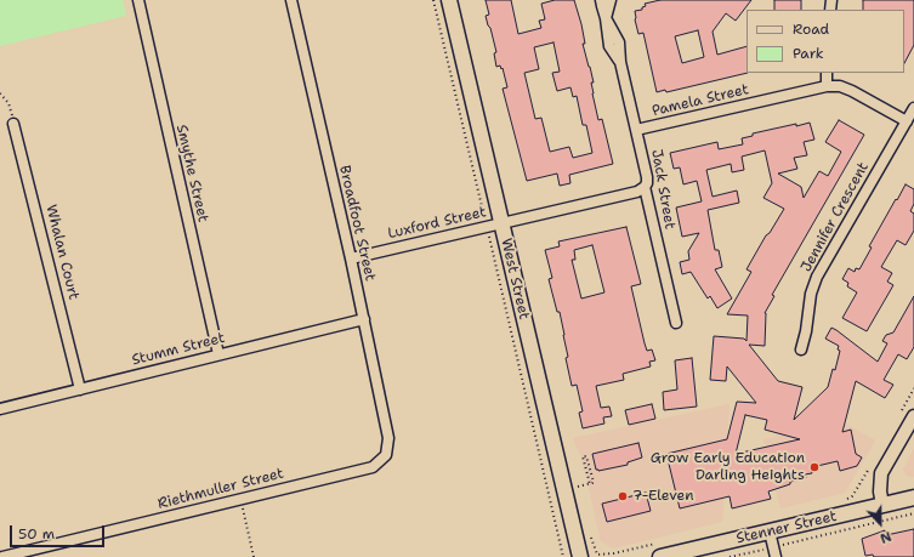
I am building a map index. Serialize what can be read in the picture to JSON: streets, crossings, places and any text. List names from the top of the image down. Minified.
{"streets":{"main road":["West Street","Stenner Street"],"street":["Pamela Street","Smythe Street","Jack Street","Jennifer Crescent","Broadfoot Street","Luxford Street","Whalan Court","Stumm Street","Riethmuller Street"]},"crossings":[["Pamela Street","Jack Street"],["Pamela Street","Jennifer Crescent"],["Smythe Street","Stumm Street"],["Broadfoot Street","Luxford Street"],["Broadfoot Street","Stumm Street"],["Broadfoot Street","Riethmuller Street"],["Luxford Street","West Street"],["Whalan Court","Stumm Street"]],"places":["Grow Early Education Darling Heights","7-Eleven"],"legend":["Road","Park"],"scale_bar":"50 m","north":"bottom"}
